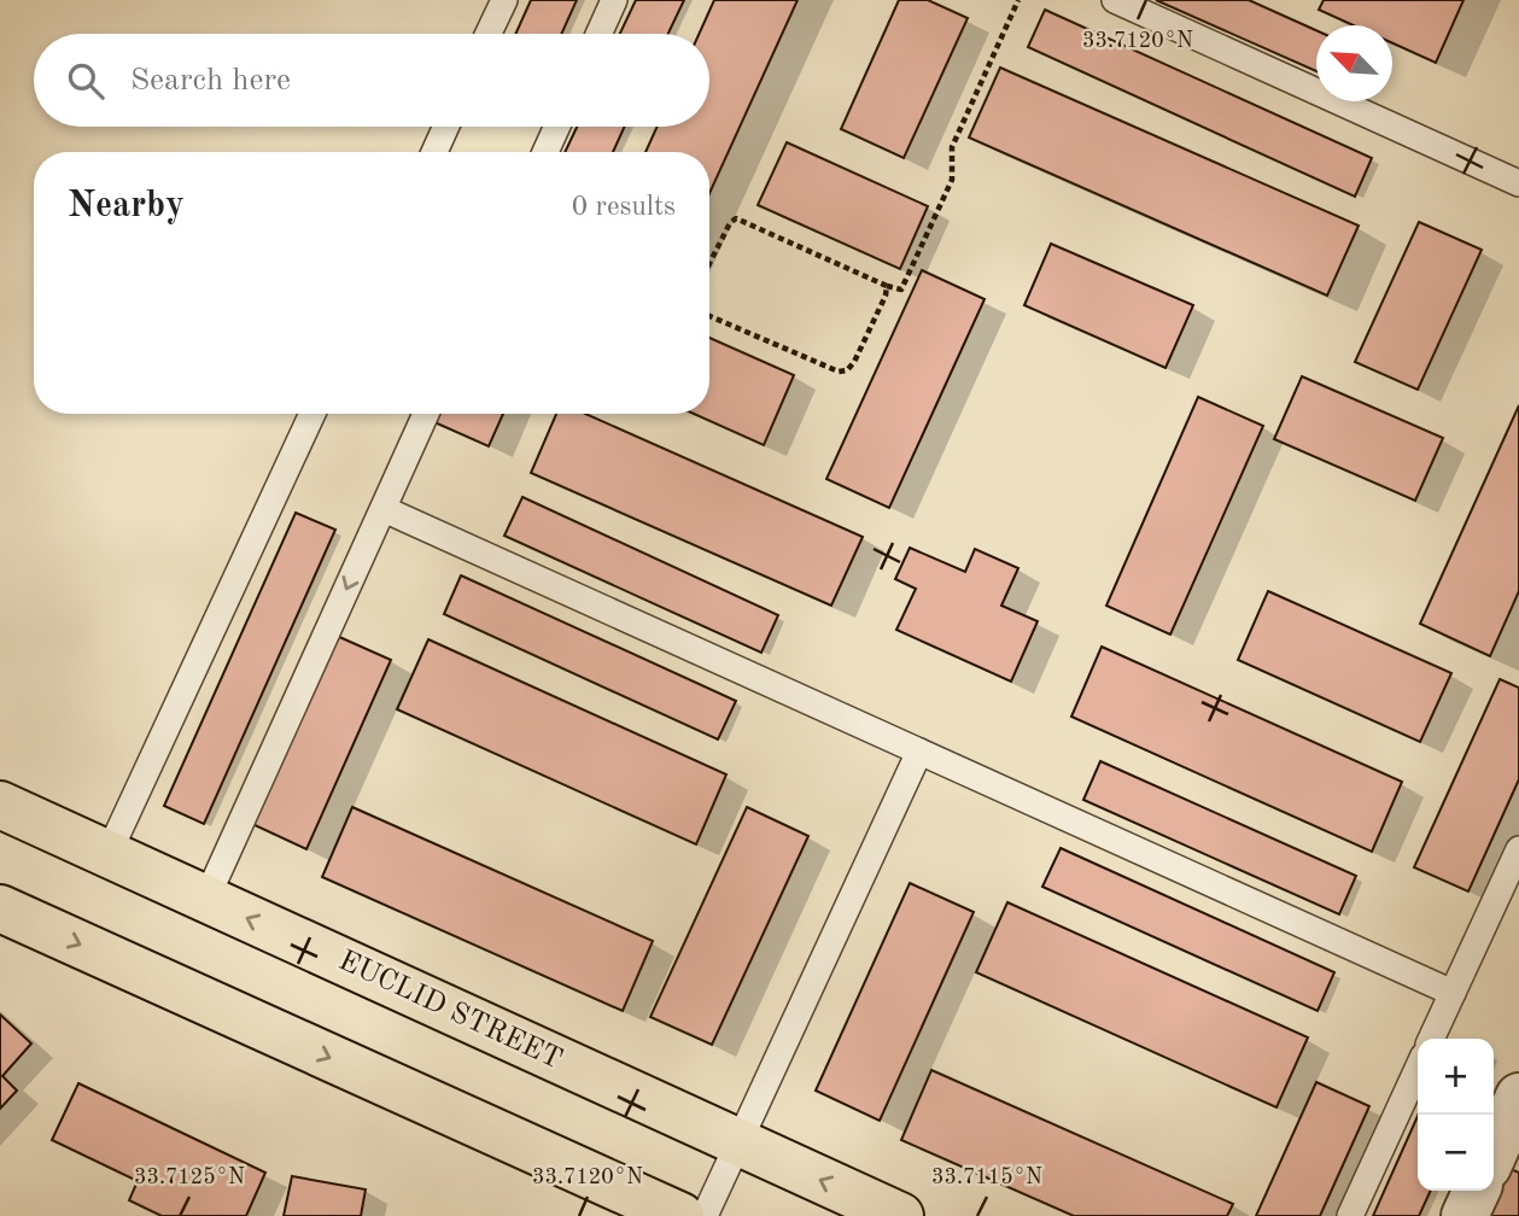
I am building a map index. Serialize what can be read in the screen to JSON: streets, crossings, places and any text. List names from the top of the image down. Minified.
{"streets":{"main road":["EUCLID STREET"]},"north":"top left","page":{"search":"Search here","heading":["Nearby","0 results"],"map_buttons":["+","−"]},"coordinates":["33.7120°N","33.7125°N","33.7115°N"]}
